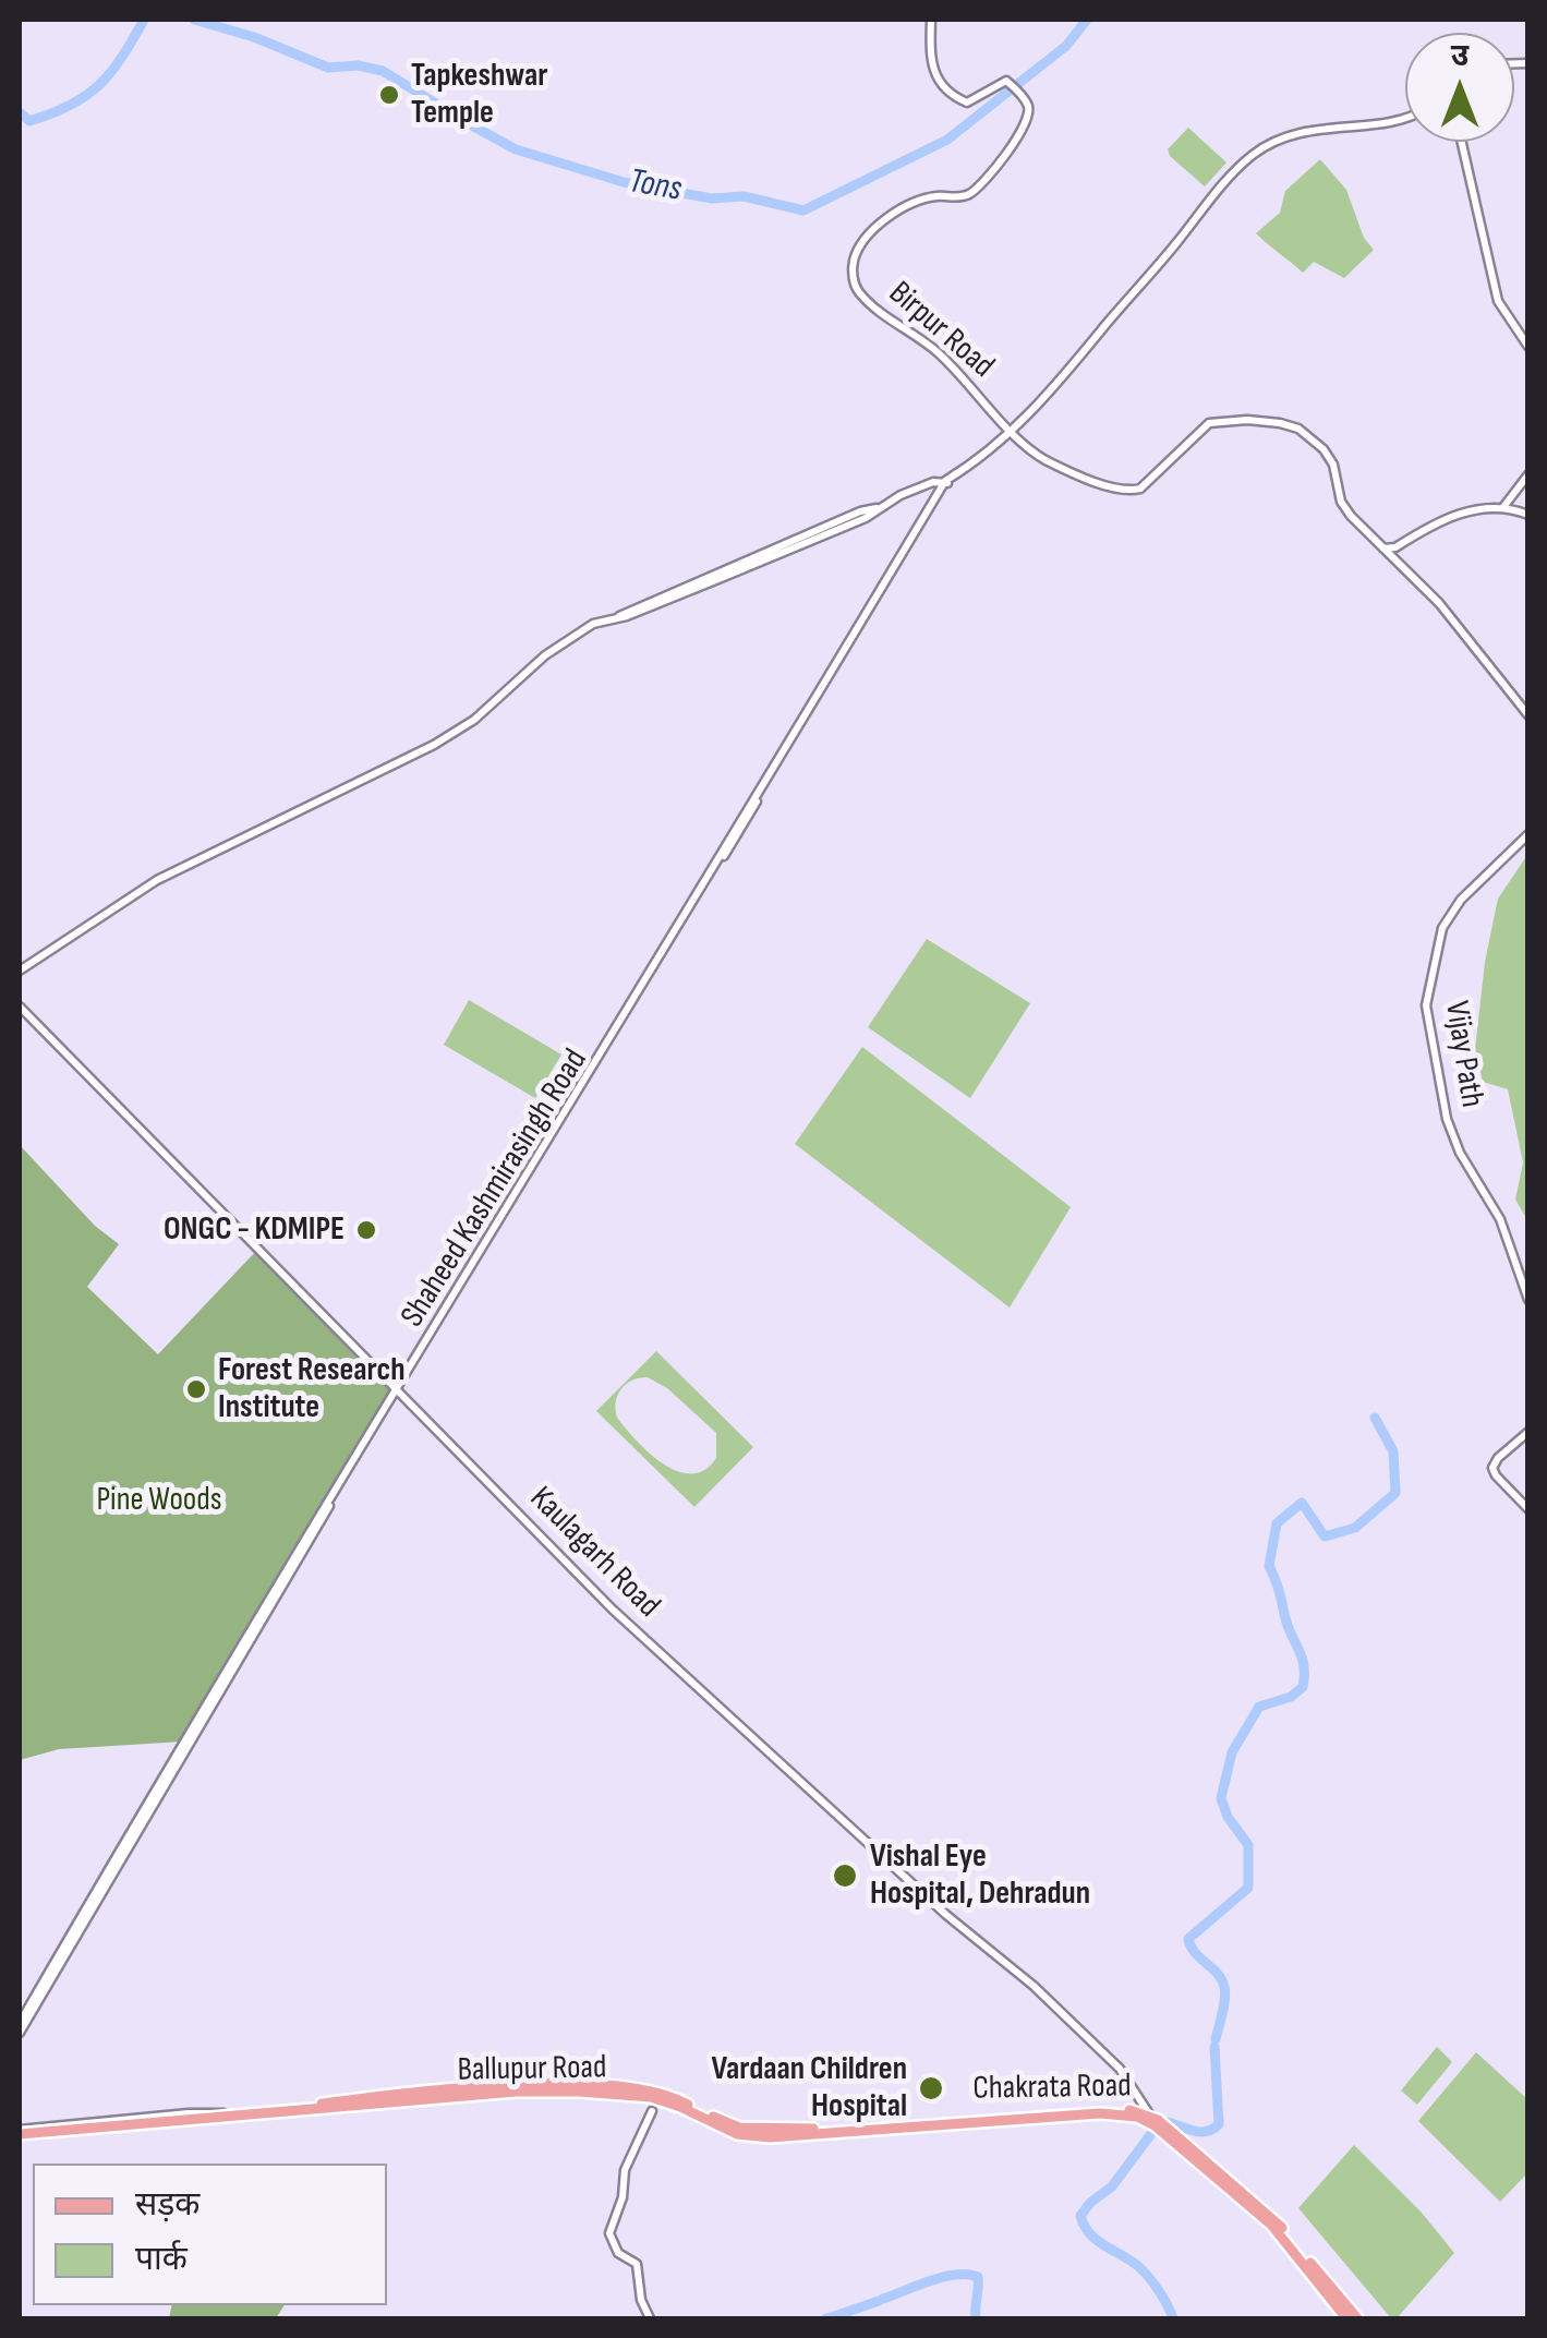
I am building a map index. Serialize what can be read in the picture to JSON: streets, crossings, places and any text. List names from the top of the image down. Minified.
{"streets":{"main road":["Ballupur Road","Chakrata Road"],"street":["Birpur Road","Vijay Path","Shaheed Kashmirasingh Road","Kaulagarh Road"]},"crossings":[["Shaheed Kashmirasingh Road","Kaulagarh Road"],["Kaulagarh Road","Chakrata Road"],["Ballupur Road","Chakrata Road"]],"water":["Tons"],"parks":["Pine Woods"],"places":["Tapkeshwar Temple","ONGC - KDMIPE","Forest Research Institute","Vishal Eye Hospital, Dehradun","Vardaan Children Hospital"],"legend":["सड़क","पार्क"],"north":"top"}
